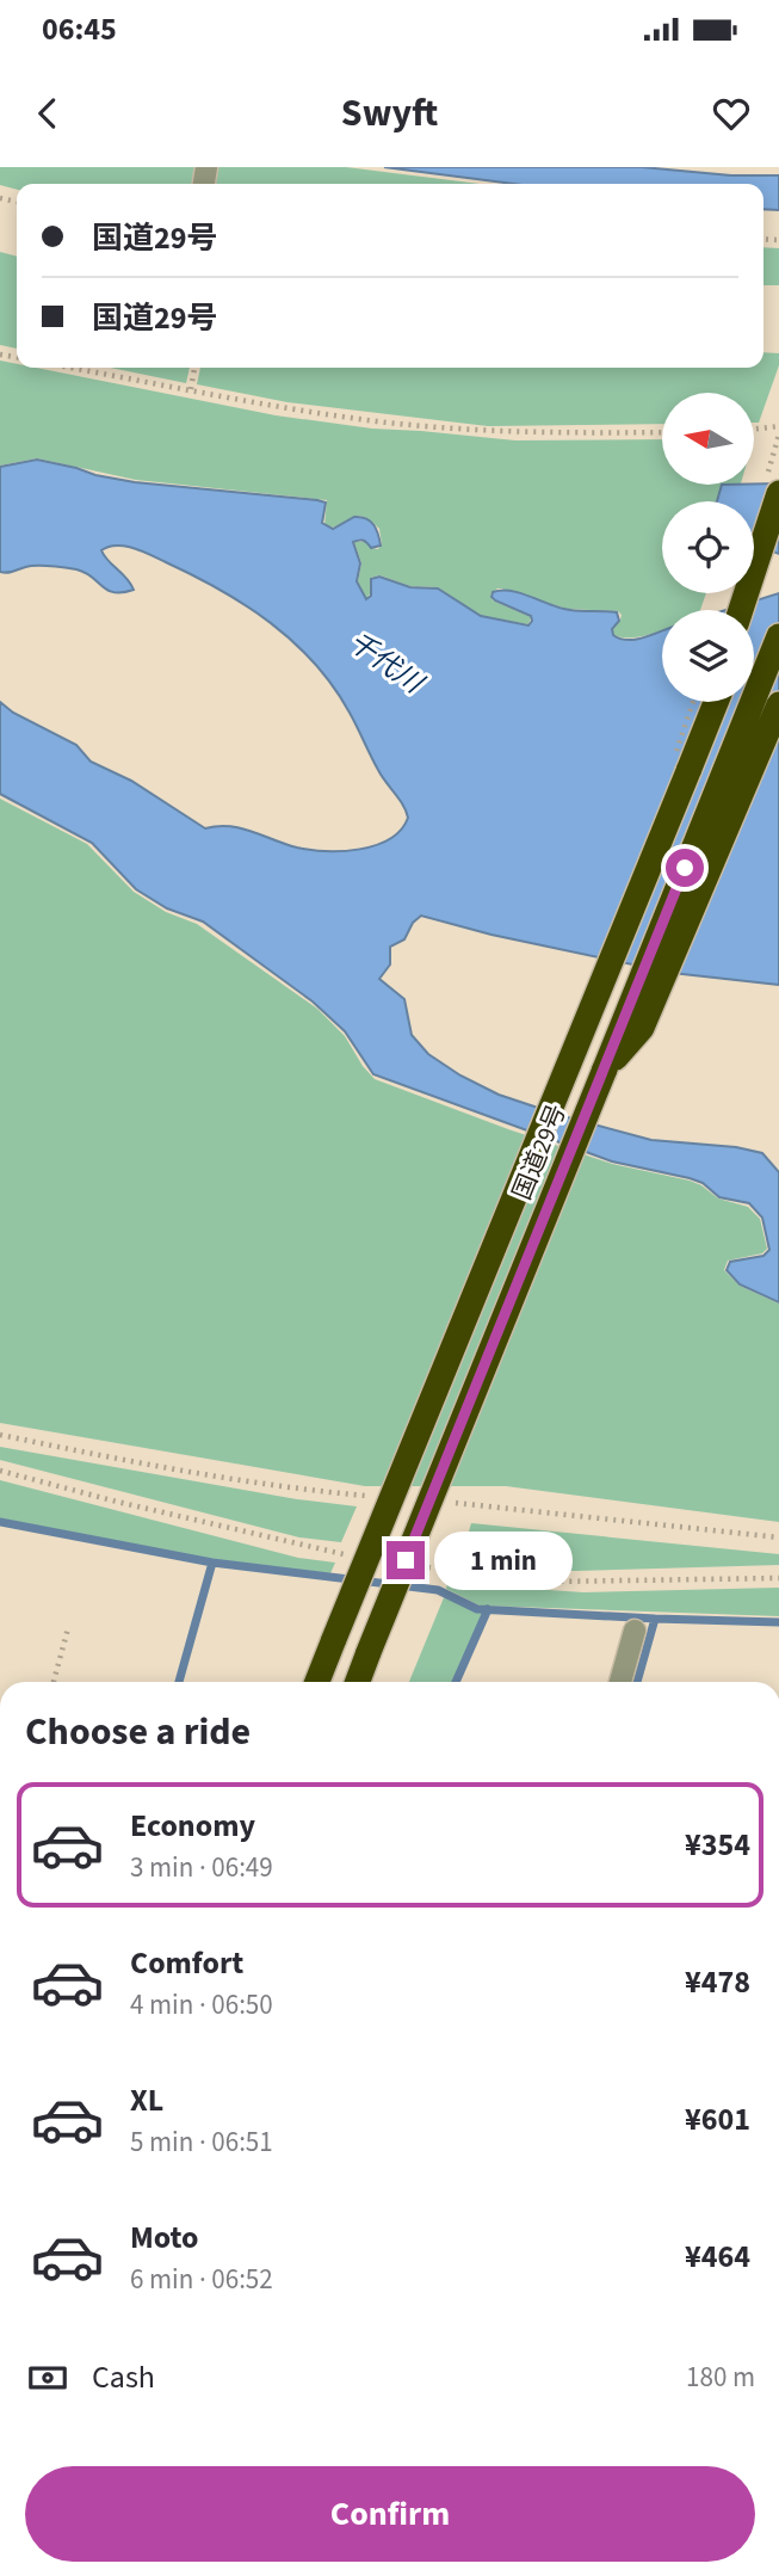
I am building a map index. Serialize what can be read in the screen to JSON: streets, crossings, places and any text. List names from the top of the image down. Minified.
{"streets":{"highway":["国道29号"]},"water":["千代川"],"north":"left","page":{"status":"06:45","header":"Swyft","banner":["国道29号","国道29号"],"bubble":"1 min","heading":"Choose a ride","list":[{"name":"Economy","note":"3 min · 06:49","value":"¥354"},{"name":"Comfort","note":"4 min · 06:50","value":"¥478"},{"name":"XL","note":"5 min · 06:51","value":"¥601"},{"name":"Moto","note":"6 min · 06:52","value":"¥464"}],"pay":["Cash","180 m"],"buttons":"Confirm"}}
